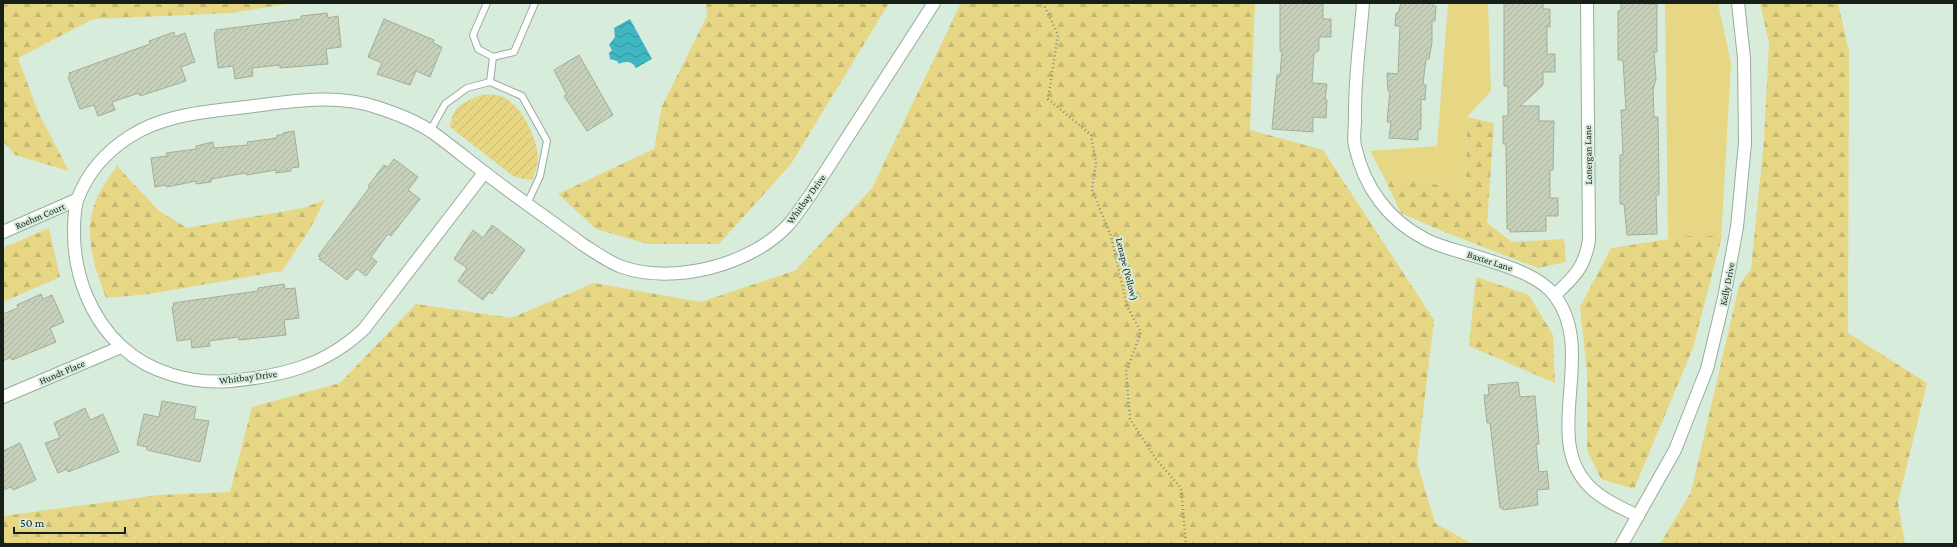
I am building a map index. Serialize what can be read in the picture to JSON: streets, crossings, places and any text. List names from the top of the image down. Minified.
{"streets":{"street":["Lonergan Lane","Whitbay Drive","Roehm Court","Baxter Lane","Kelly Drive","Hundt Place"],"path":["Lenape (Yellow)"]},"crossings":[["Lonergan Lane","Baxter Lane"],["Whitbay Drive","Roehm Court"],["Whitbay Drive","Hundt Place"],["Baxter Lane","Kelly Drive"]],"scale_bar":"50 m"}
